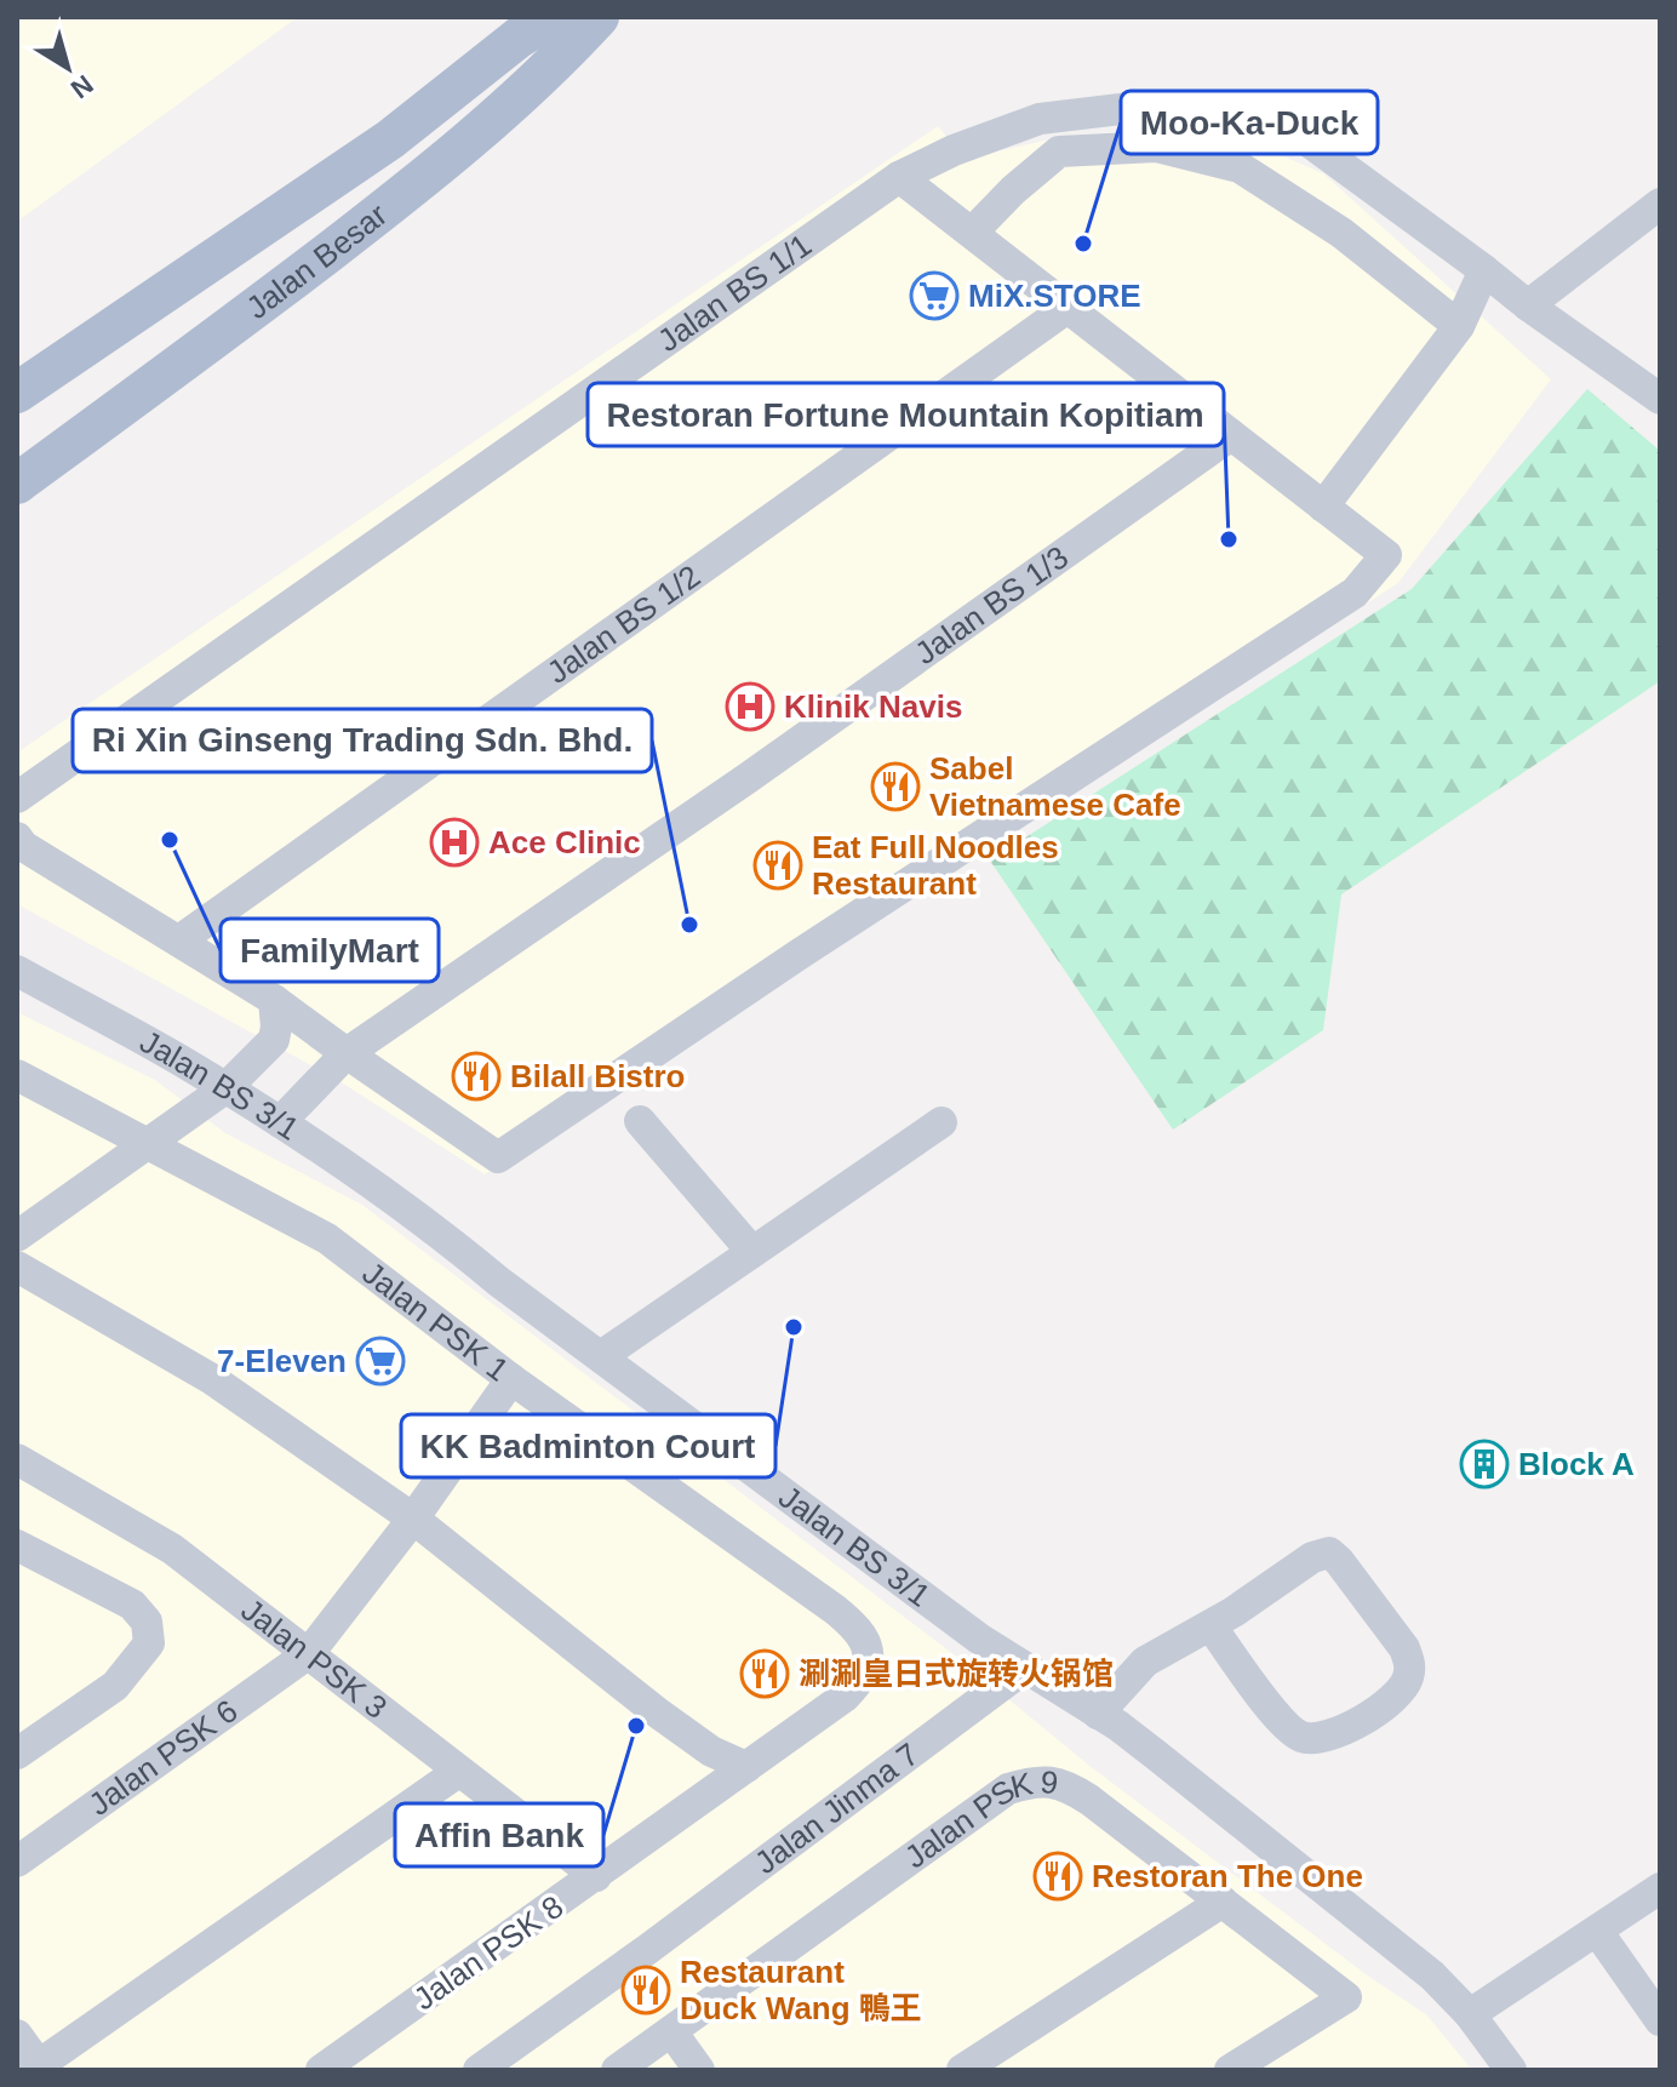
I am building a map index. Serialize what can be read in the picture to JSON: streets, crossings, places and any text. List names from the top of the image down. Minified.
{"streets":{"main road":["Jalan Besar"],"street":["Jalan BS 1/1","Jalan BS 1/3","Jalan BS 1/2","Jalan BS 3/1","Jalan PSK 1","Jalan PSK 3","Jalan PSK 6","Jalan Jinma 7","Jalan PSK 9","Jalan PSK 8"]},"crossings":[["Jalan BS 1/3","Jalan BS 3/1"],["Jalan BS 3/1","Jalan Jinma 7"],["Jalan PSK 1","Jalan PSK 6"],["Jalan PSK 1","Jalan PSK 8"],["Jalan PSK 3","Jalan PSK 6"],["Jalan PSK 3","Jalan PSK 8"]],"places":{"other":["Moo-Ka-Duck","Restoran Fortune Mountain Kopitiam","FamilyMart","Ri Xin Ginseng Trading Sdn. Bhd.","KK Badminton Court","Affin Bank"],"supermarket":["MiX.STORE","7-Eleven"],"hospital":["Klinik Navis","Ace Clinic"],"restaurant":["Sabel Vietnamese Cafe","Eat Full Noodles Restaurant","Bilall Bistro","涮涮皇日式旋转火锅馆","Restoran The One","Restaurant Duck Wang 鴨王"],"building":["Block A"]},"north":"bottom right"}
